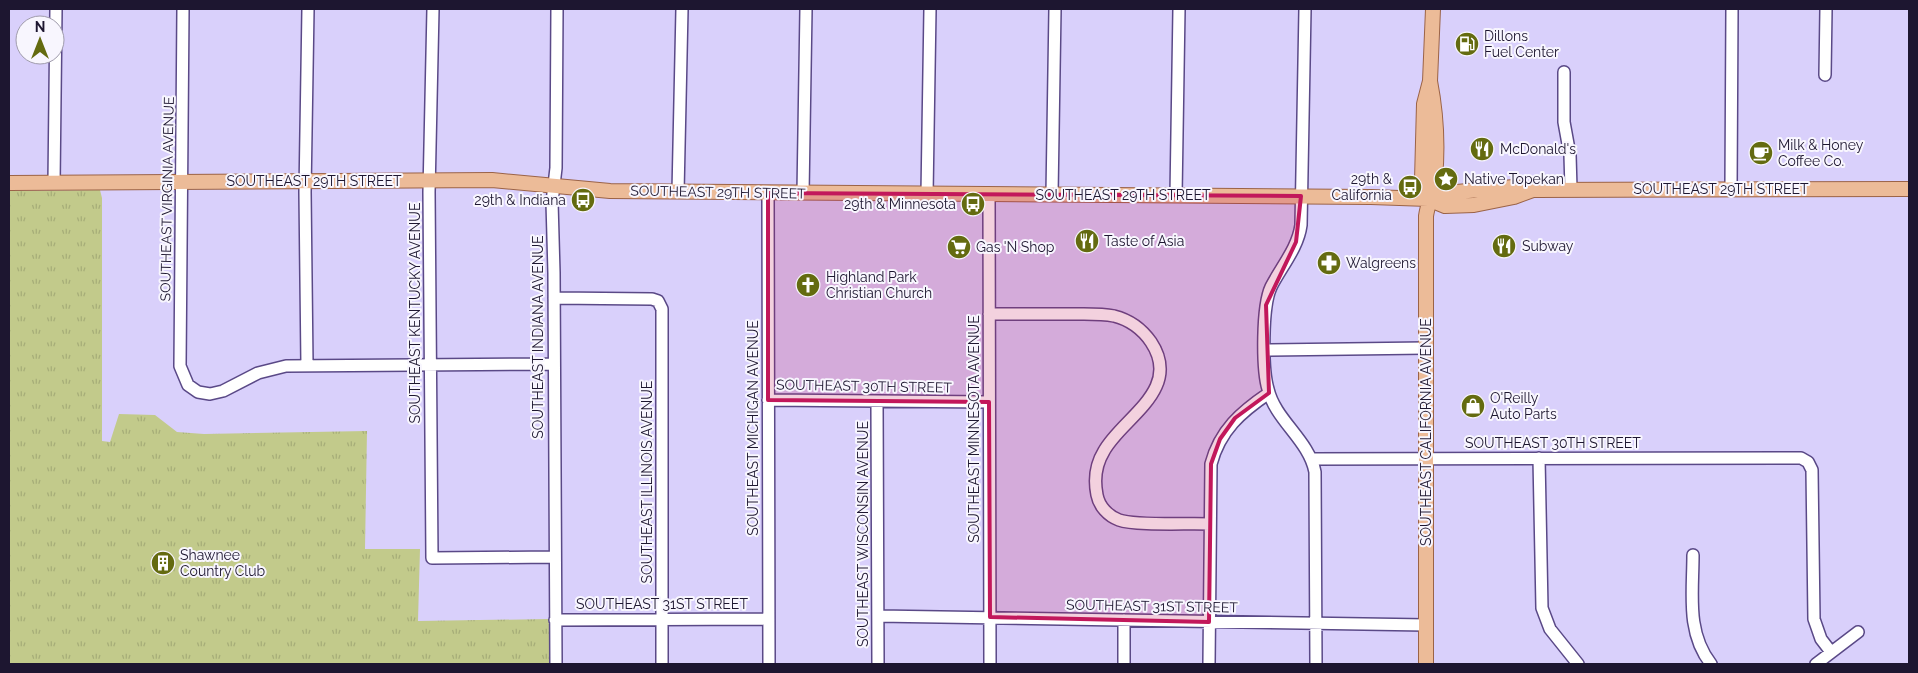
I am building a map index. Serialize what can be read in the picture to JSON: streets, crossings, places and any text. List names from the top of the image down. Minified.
{"streets":{"main road":["SOUTHEAST 29TH STREET","SOUTHEAST CALIFORNIA AVENUE"],"street":["SOUTHEAST VIRGINIA AVENUE","SOUTHEAST KENTUCKY AVENUE","SOUTHEAST INDIANA AVENUE","SOUTHEAST 30TH STREET","SOUTHEAST MICHIGAN AVENUE","SOUTHEAST MINNESOTA AVENUE","SOUTHEAST ILLINOIS AVENUE","SOUTHEAST WISCONSIN AVENUE","SOUTHEAST 31ST STREET"]},"crossings":[["SOUTHEAST 29TH STREET","SOUTHEAST VIRGINIA AVENUE"],["SOUTHEAST 29TH STREET","SOUTHEAST KENTUCKY AVENUE"],["SOUTHEAST 29TH STREET","SOUTHEAST INDIANA AVENUE"],["SOUTHEAST 29TH STREET","SOUTHEAST MICHIGAN AVENUE"],["SOUTHEAST 29TH STREET","SOUTHEAST MINNESOTA AVENUE"],["SOUTHEAST 29TH STREET","SOUTHEAST CALIFORNIA AVENUE"],["SOUTHEAST KENTUCKY AVENUE","SOUTHEAST INDIANA AVENUE"],["SOUTHEAST INDIANA AVENUE","SOUTHEAST ILLINOIS AVENUE"],["SOUTHEAST INDIANA AVENUE","SOUTHEAST 31ST STREET"],["SOUTHEAST 30TH STREET","SOUTHEAST MICHIGAN AVENUE"],["SOUTHEAST 30TH STREET","SOUTHEAST MINNESOTA AVENUE"],["SOUTHEAST 30TH STREET","SOUTHEAST CALIFORNIA AVENUE"],["SOUTHEAST 30TH STREET","SOUTHEAST WISCONSIN AVENUE"],["SOUTHEAST MICHIGAN AVENUE","SOUTHEAST 31ST STREET"],["SOUTHEAST MINNESOTA AVENUE","SOUTHEAST 31ST STREET"],["SOUTHEAST CALIFORNIA AVENUE","SOUTHEAST 31ST STREET"],["SOUTHEAST ILLINOIS AVENUE","SOUTHEAST 31ST STREET"],["SOUTHEAST WISCONSIN AVENUE","SOUTHEAST 31ST STREET"]],"places":{"fuel station":["Dillons Fuel Center"],"restaurant":["McDonald's","Taste of Asia","Subway"],"cafe":["Milk & Honey Coffee Co."],"place":["Native Topekan"],"bus stop":["29th & California","29th & Indiana","29th & Minnesota"],"supermarket":["Gas 'N Shop"],"pharmacy":["Walgreens"],"church":["Highland Park Christian Church"],"shop":["O'Reilly Auto Parts"],"building":["Shawnee Country Club"]},"north":"top"}
